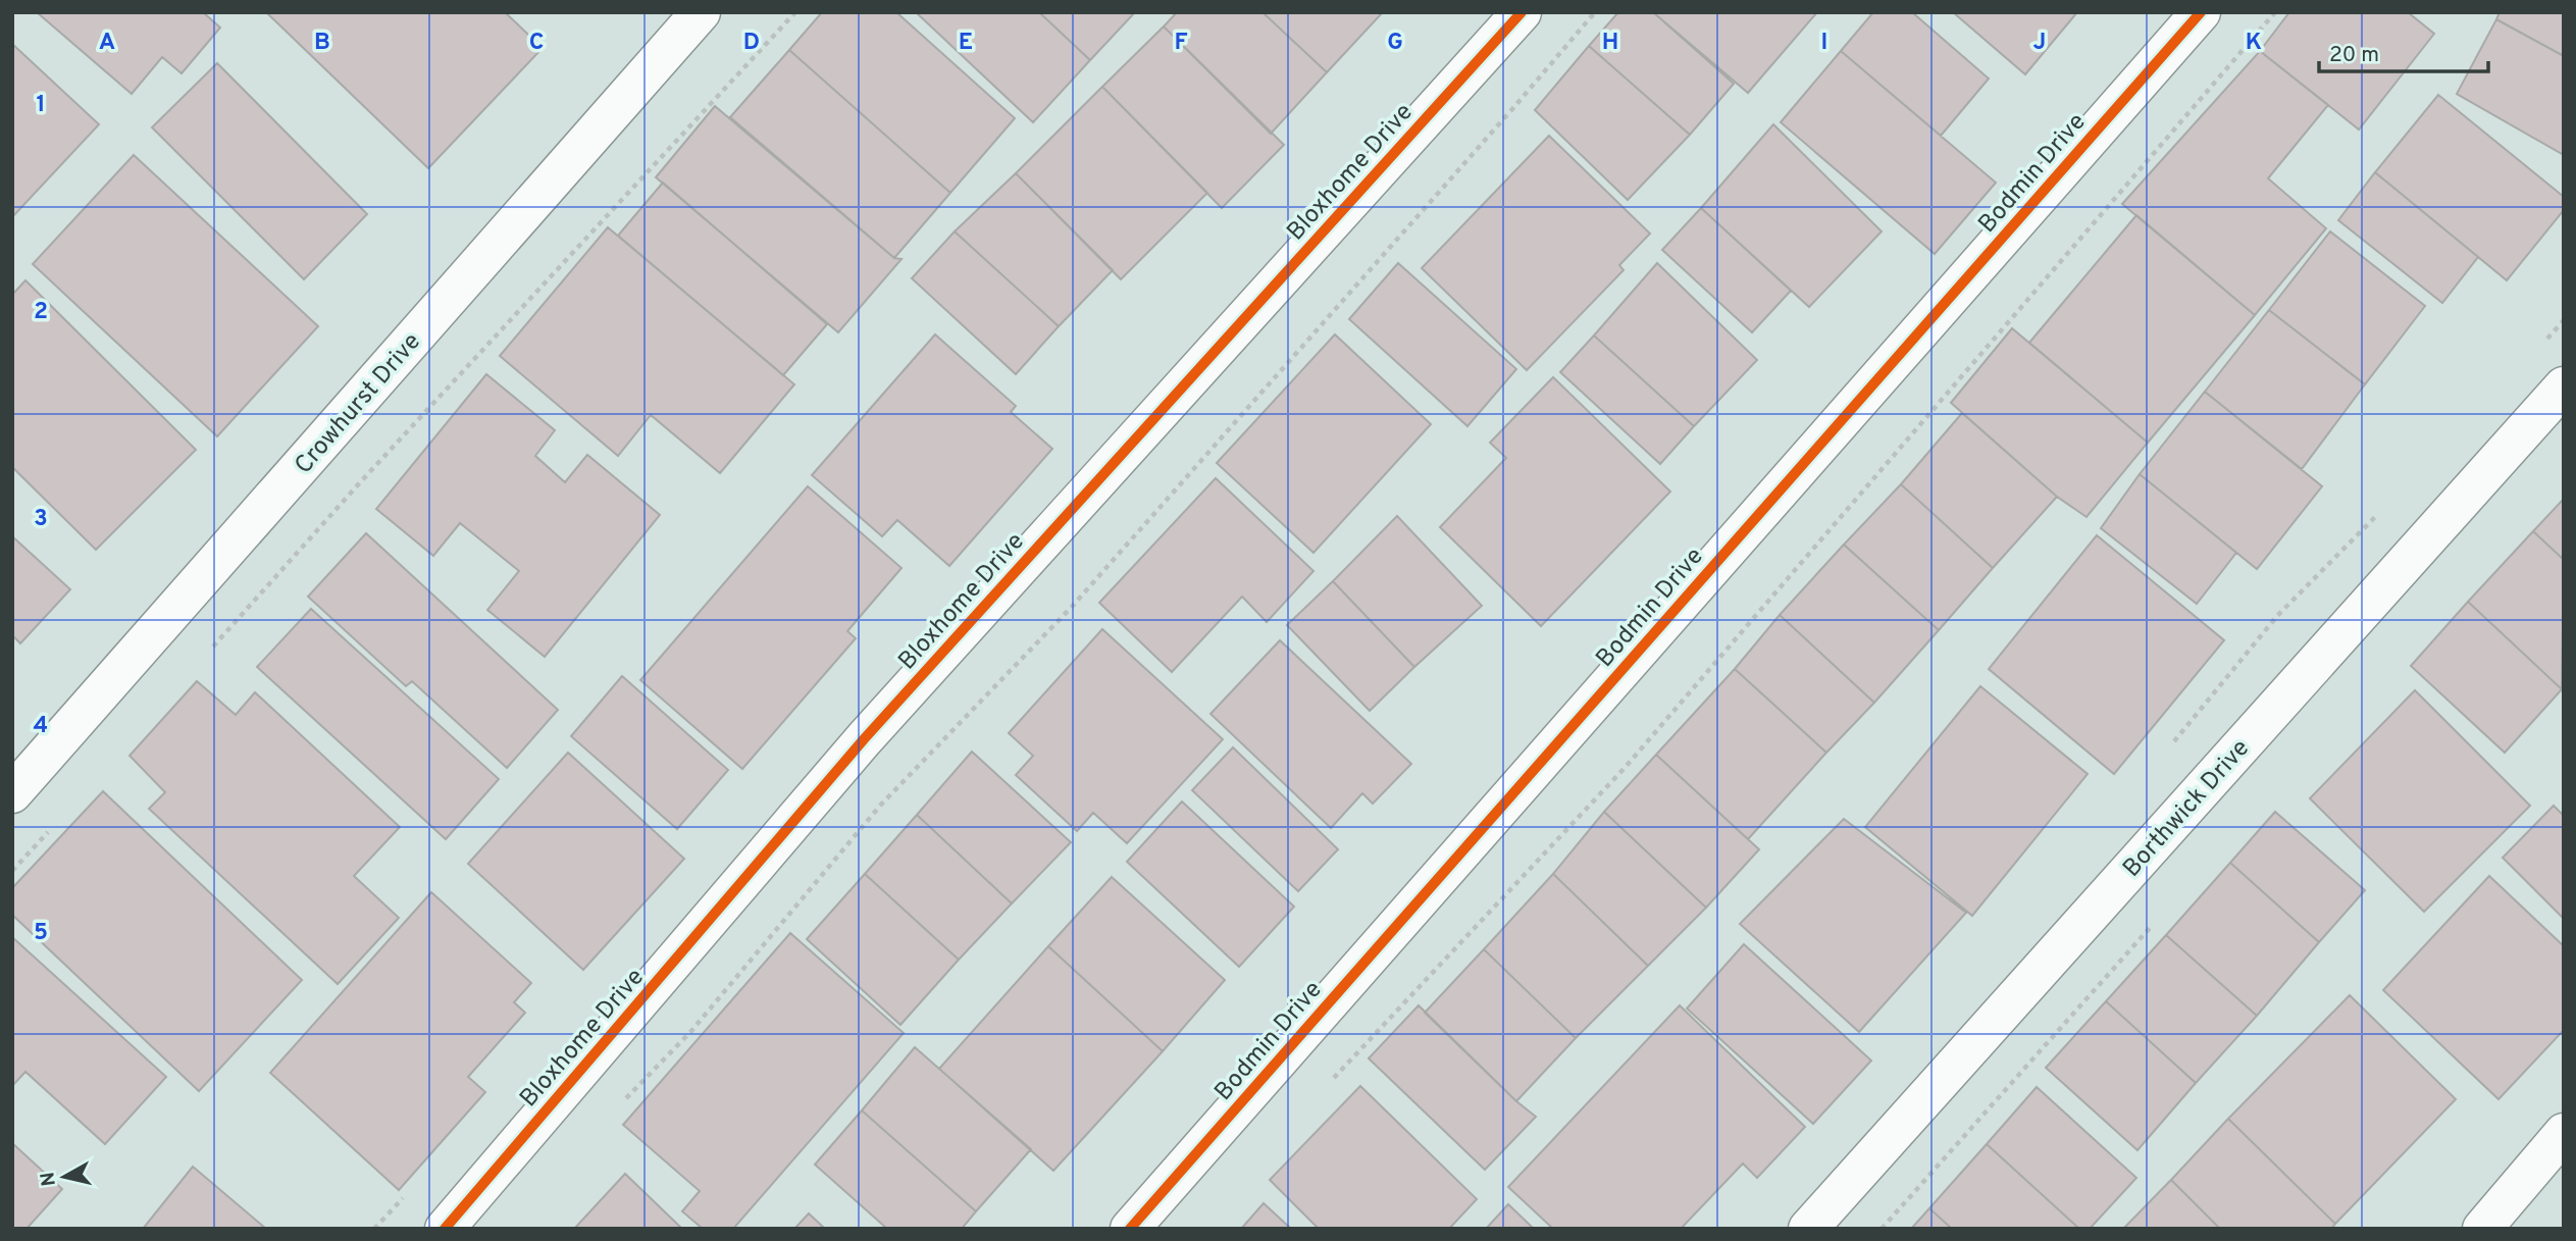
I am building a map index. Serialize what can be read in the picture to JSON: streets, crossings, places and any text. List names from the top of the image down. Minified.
{"streets":{"street":["Bloxhome Drive","Bodmin Drive","Crowhurst Drive","Borthwick Drive"]},"scale_bar":"20 m","north":"left","grid":{"columns":["A","B","C","D","E","F","G","H","I","J","K"],"rows":["1","2","3","4","5"]}}
